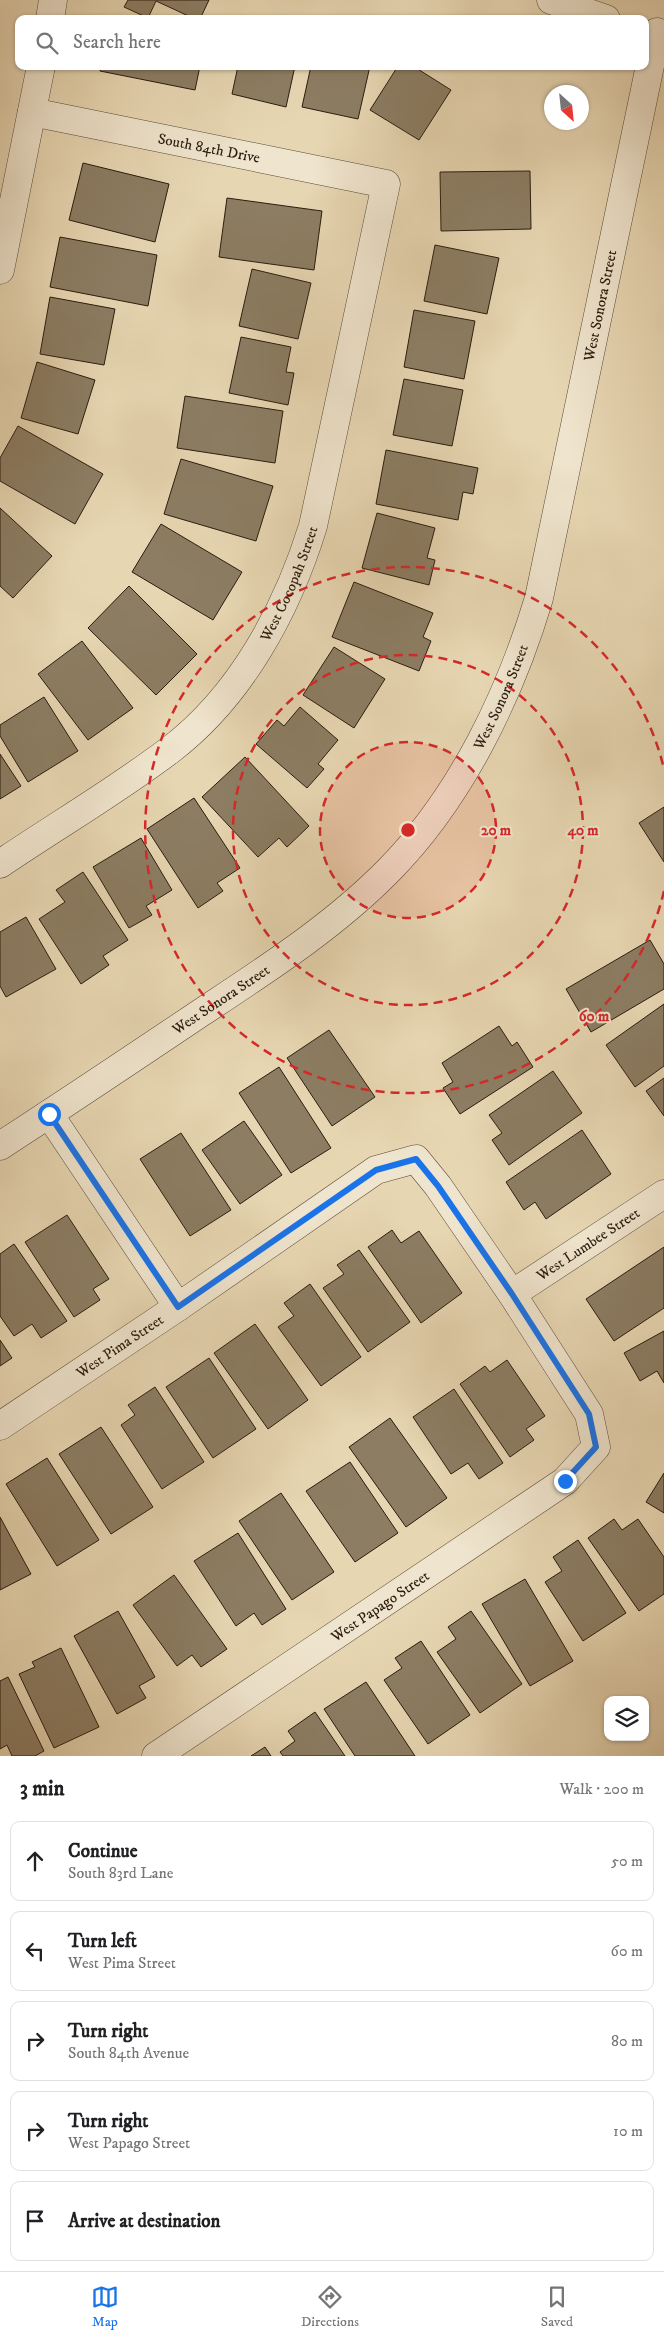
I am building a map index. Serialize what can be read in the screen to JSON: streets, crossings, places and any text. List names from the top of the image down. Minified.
{"streets":{"street":["South 84th Drive","West Sonora Street","West Cocopah Street","West Lumbee Street","West Pima Street","West Papago Street"]},"crossings":[["South 84th Drive","West Cocopah Street"],["West Lumbee Street","West Pima Street"],["West Lumbee Street","West Papago Street"],["West Pima Street","West Papago Street"]],"north":"bottom right","page":{"search":"Search here","heading":["3 min","Walk · 200 m"],"list":[["Continue","South 83rd Lane","50 m"],["Turn left","West Pima Street","60 m"],["Turn right","South 84th Avenue","80 m"],["Turn right","West Papago Street","10 m"],"Arrive at destination"],"nav":["Map","Directions","Saved"]},"rings":["20 m","40 m","60 m"]}
